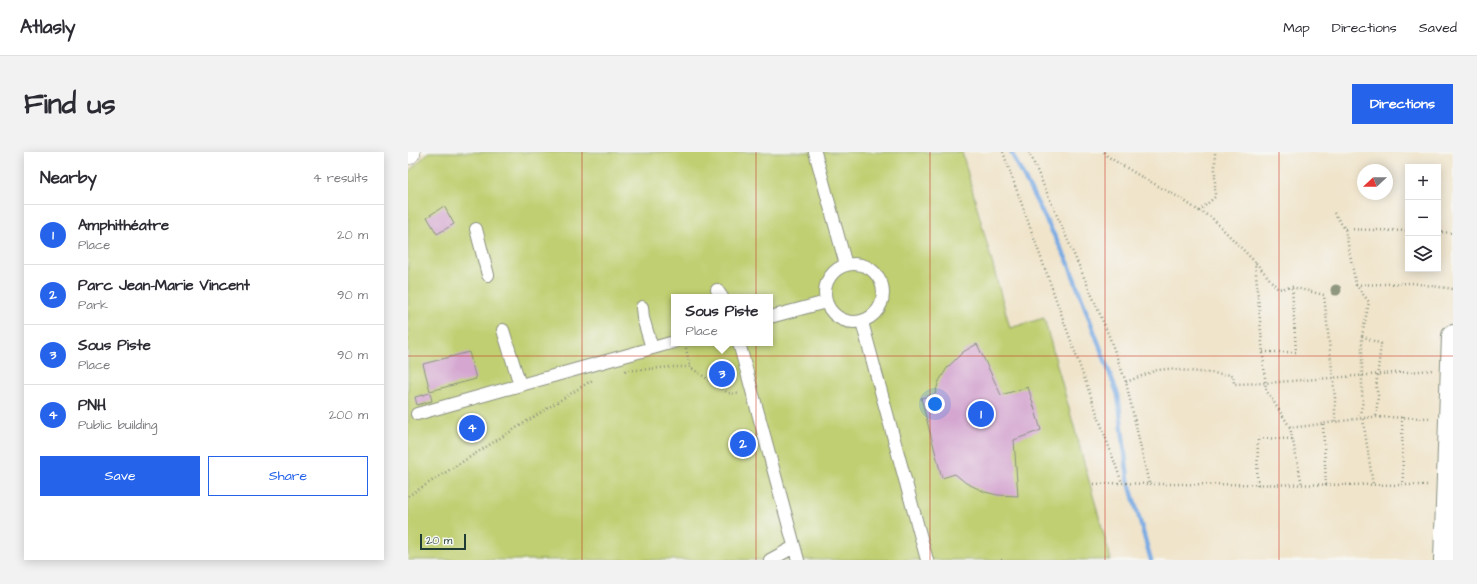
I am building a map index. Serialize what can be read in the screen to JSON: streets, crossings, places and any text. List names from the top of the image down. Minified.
{"scale_bar":"20 m","north":"left","page":{"header":"Atlasly","nav":["Map","Directions","Saved"],"buttons":["Directions",["Save","Share"]],"title":"Find us","heading":["Nearby","4 results"],"map_buttons":["+","−"],"list":[{"mark":"1","name":"Amphithéatre","note":"Place","value":"20 m"},{"mark":"2","name":"Parc Jean-Marie Vincent","note":"Park","value":"90 m"},{"mark":"3","name":"Sous Piste","note":"Place","value":"90 m"},{"mark":"4","name":"PNH","note":"Public building","value":"200 m"}],"popup":["Sous Piste","Place"],"pins":["3","1","4","2"],"scale":"20 m"}}
